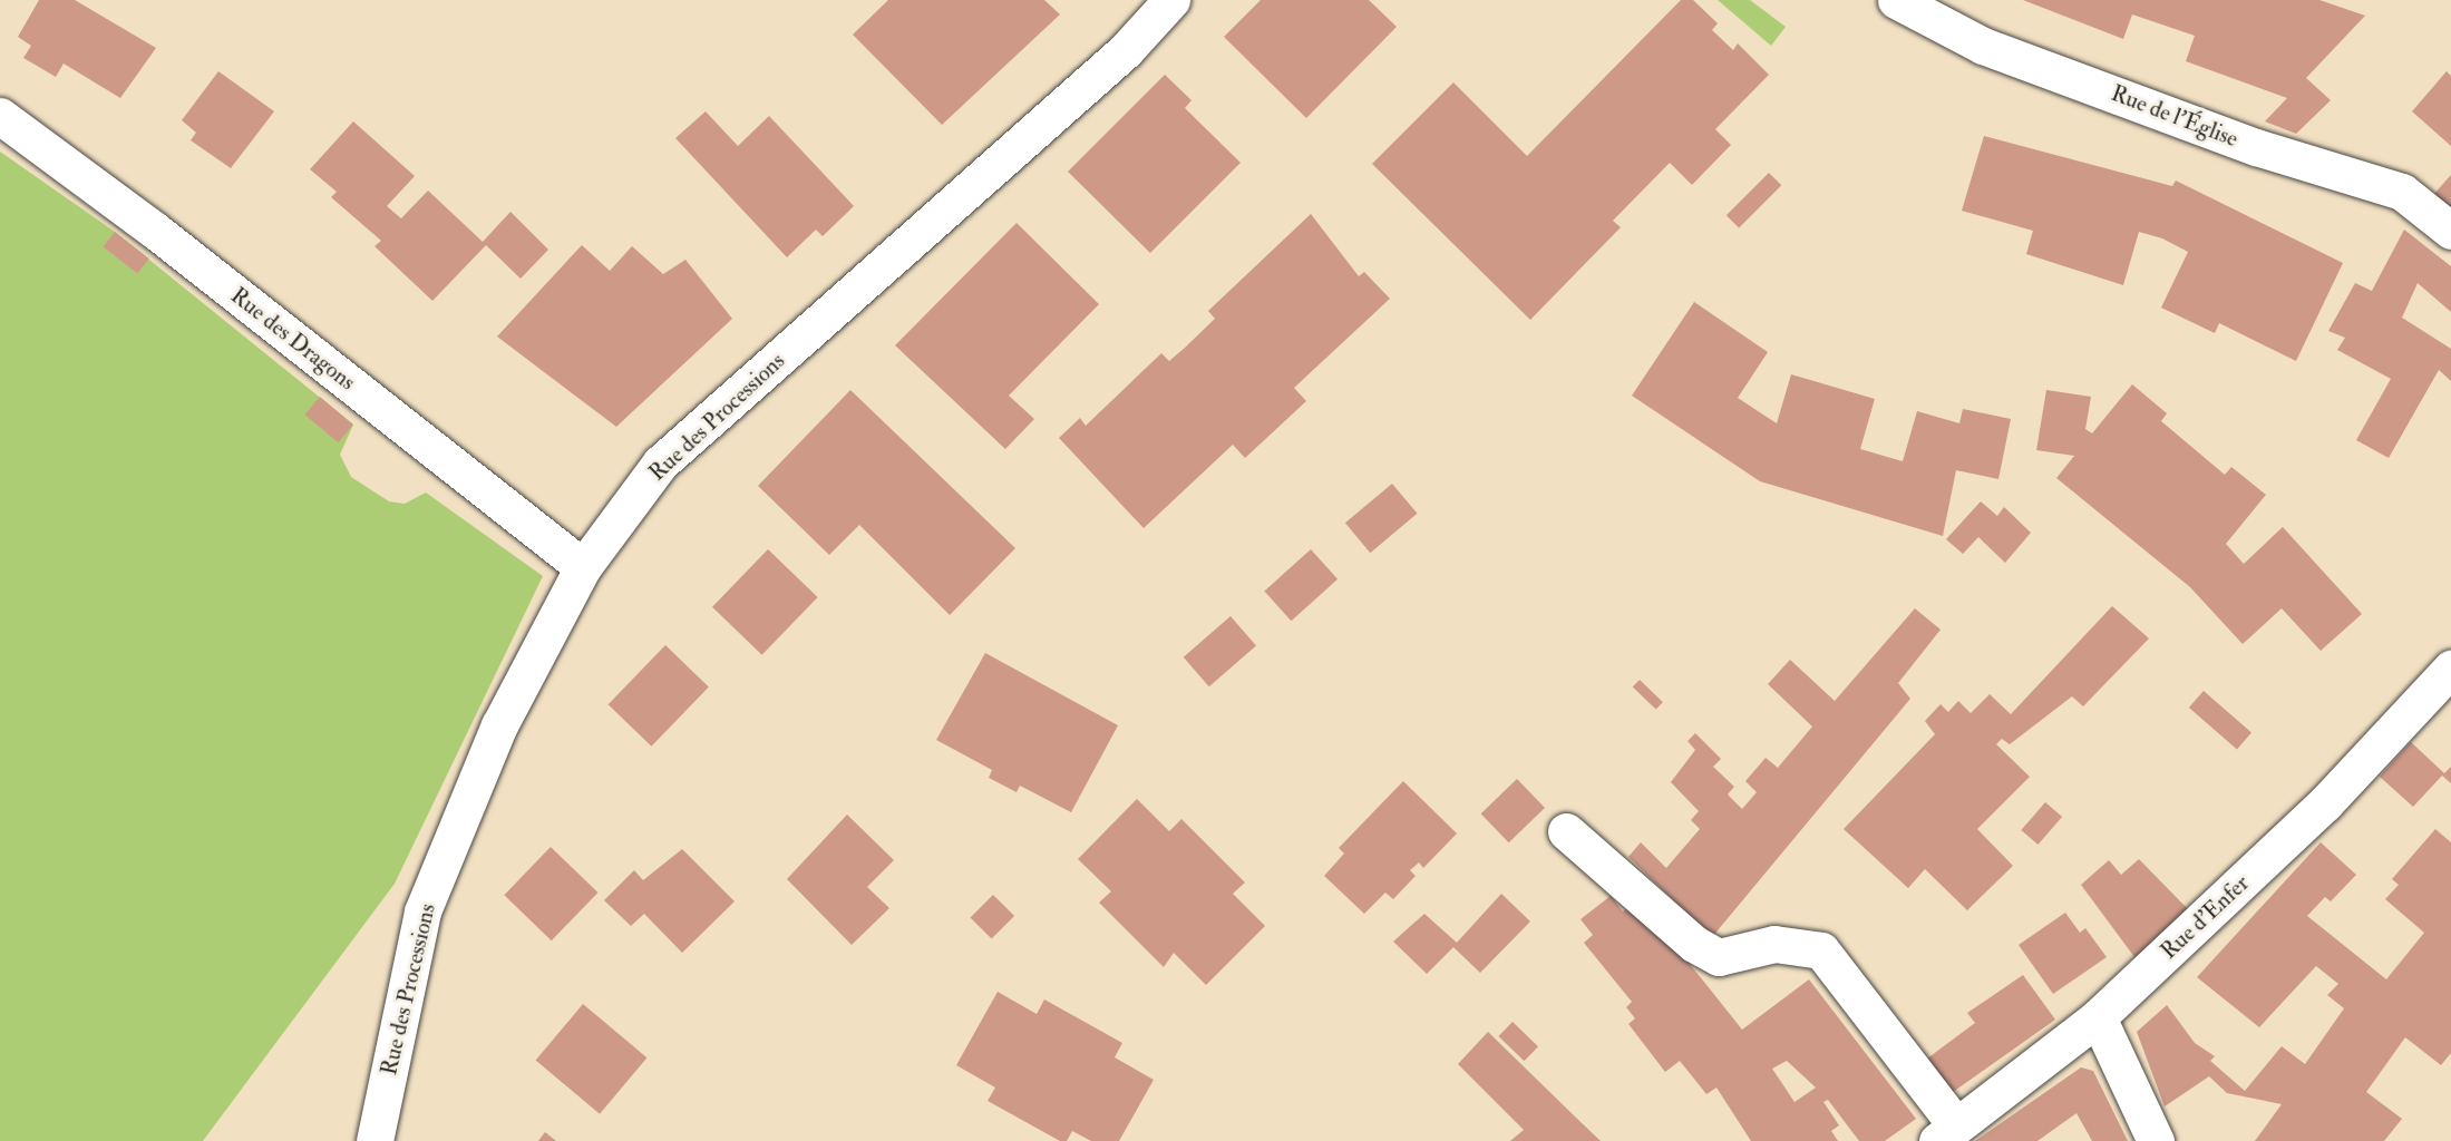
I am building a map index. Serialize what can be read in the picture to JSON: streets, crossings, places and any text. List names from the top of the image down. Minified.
{"streets":{"street":["Rue de l'Église","Rue des Dragons","Rue des Processions","Rue d'Enfer"]},"crossings":[["Rue des Dragons","Rue des Processions"]]}
